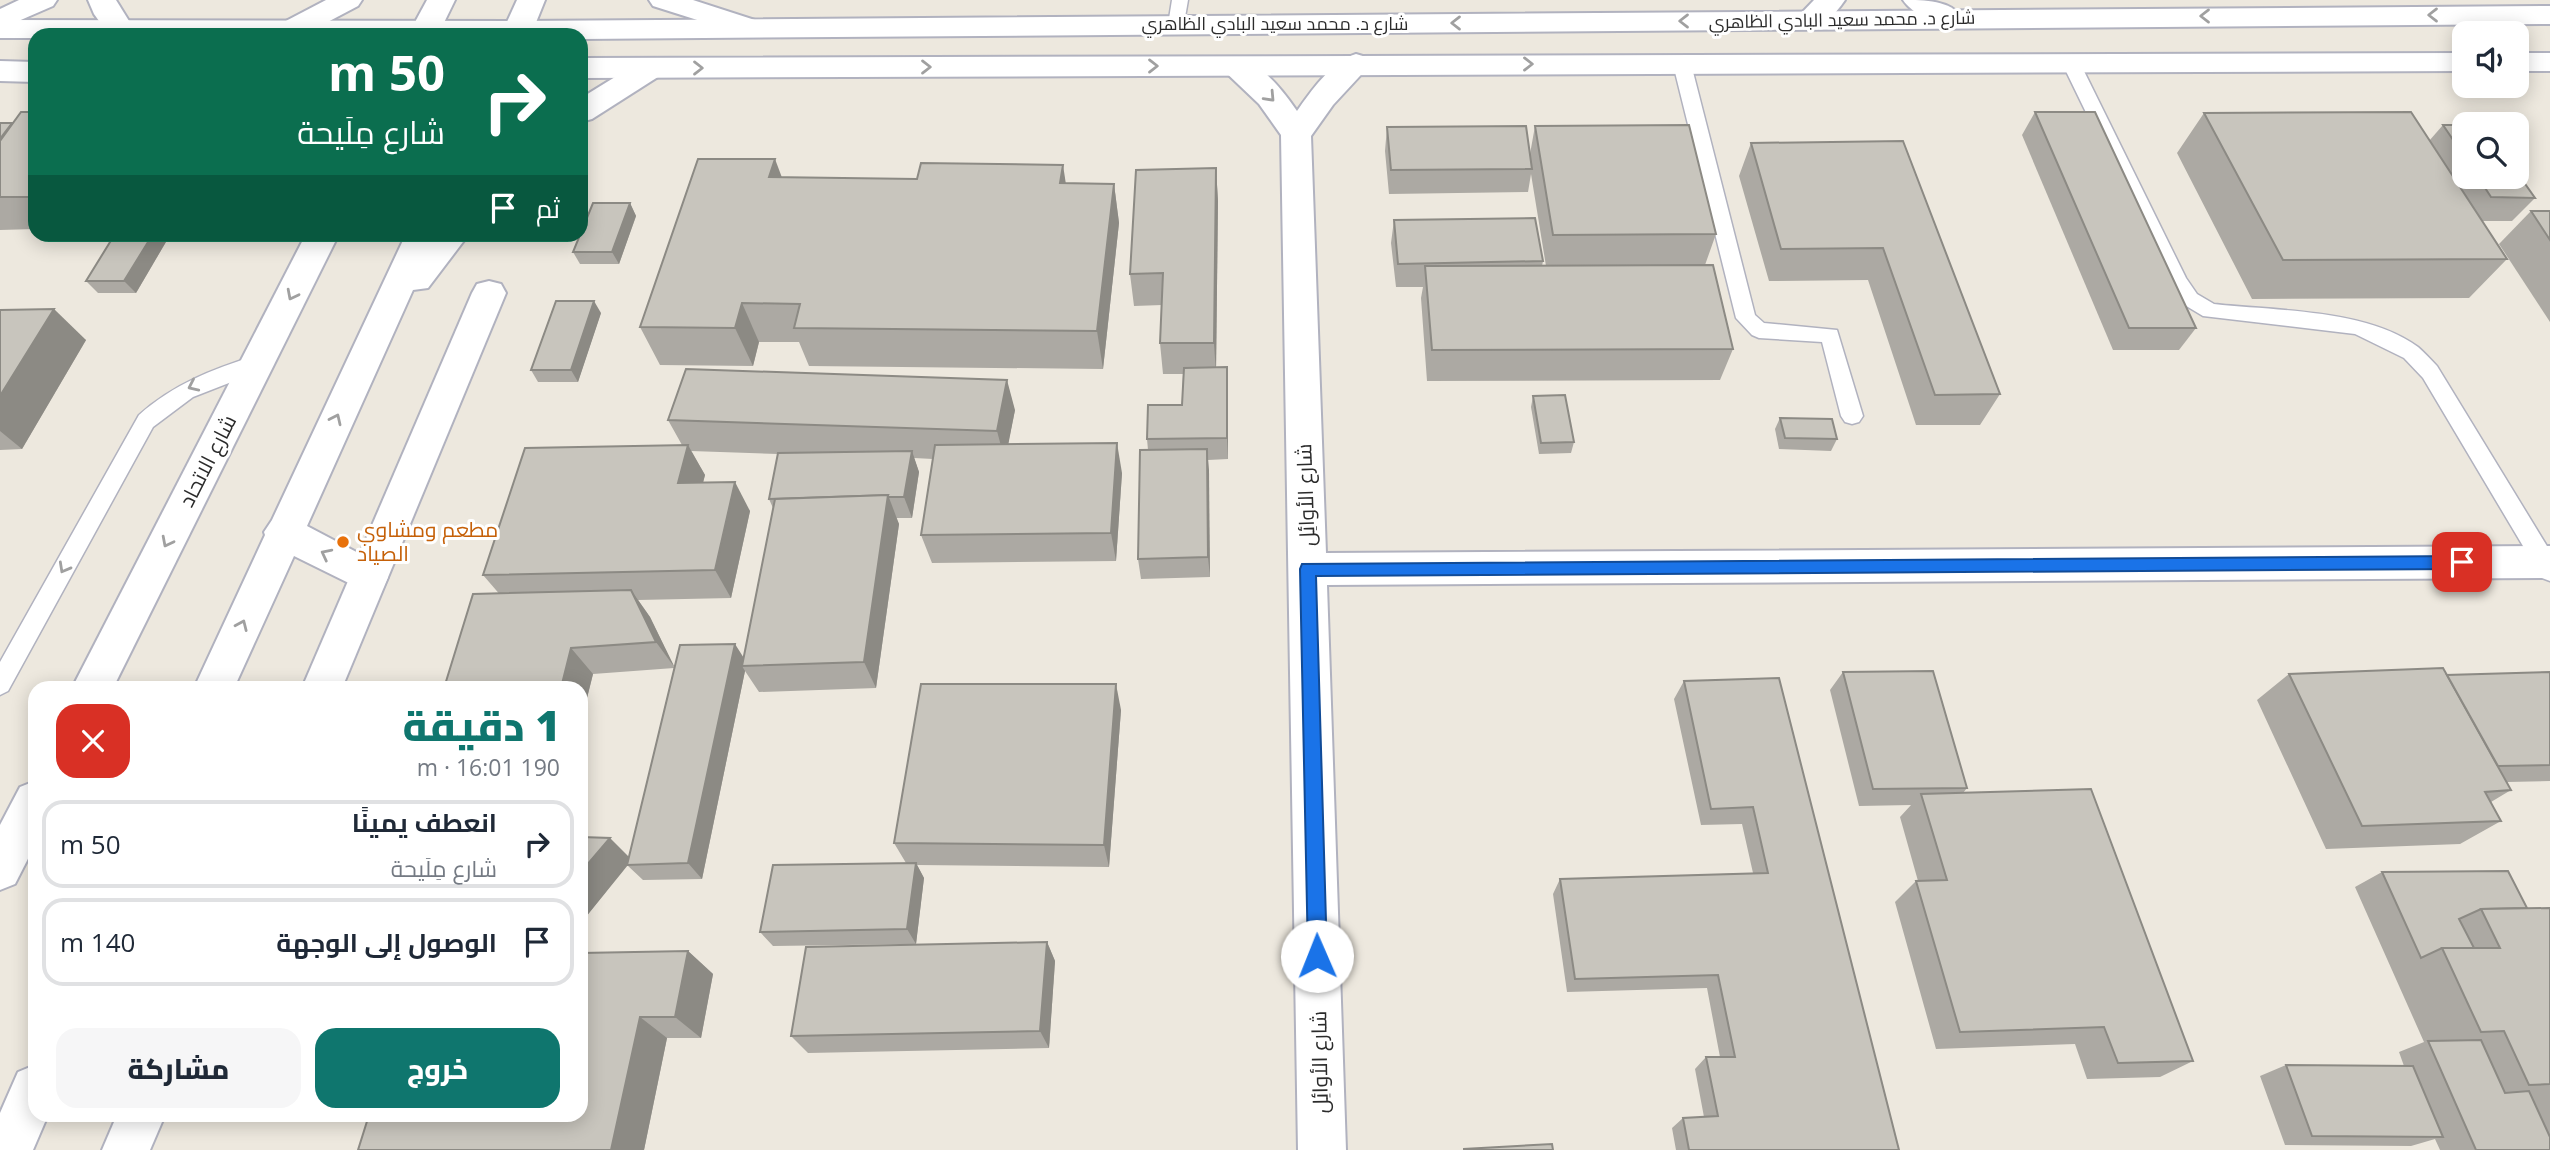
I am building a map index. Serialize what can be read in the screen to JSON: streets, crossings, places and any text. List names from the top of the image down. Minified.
{"streets":{"street":["شارع د. محمد سعيد البادي الظاهري","شارع الاتحاد","شارع الأوائِل"]},"crossings":[["شارع د. محمد سعيد البادي الظاهري","شارع الأوائِل"]],"places":["مطعم ومشاوي الصياد"],"page":{"turn":["50 m","شارع مِلَيحة"],"then":"ثم","heading":["1 دقيقة","190 m · 16:01"],"list":[{"name":"انعطف يمينًا","note":"شارع مِلَيحة","value":"50 m"},{"name":"الوصول إلى الوجهة","value":"140 m"}],"buttons":["خروج","مشاركة"]}}
